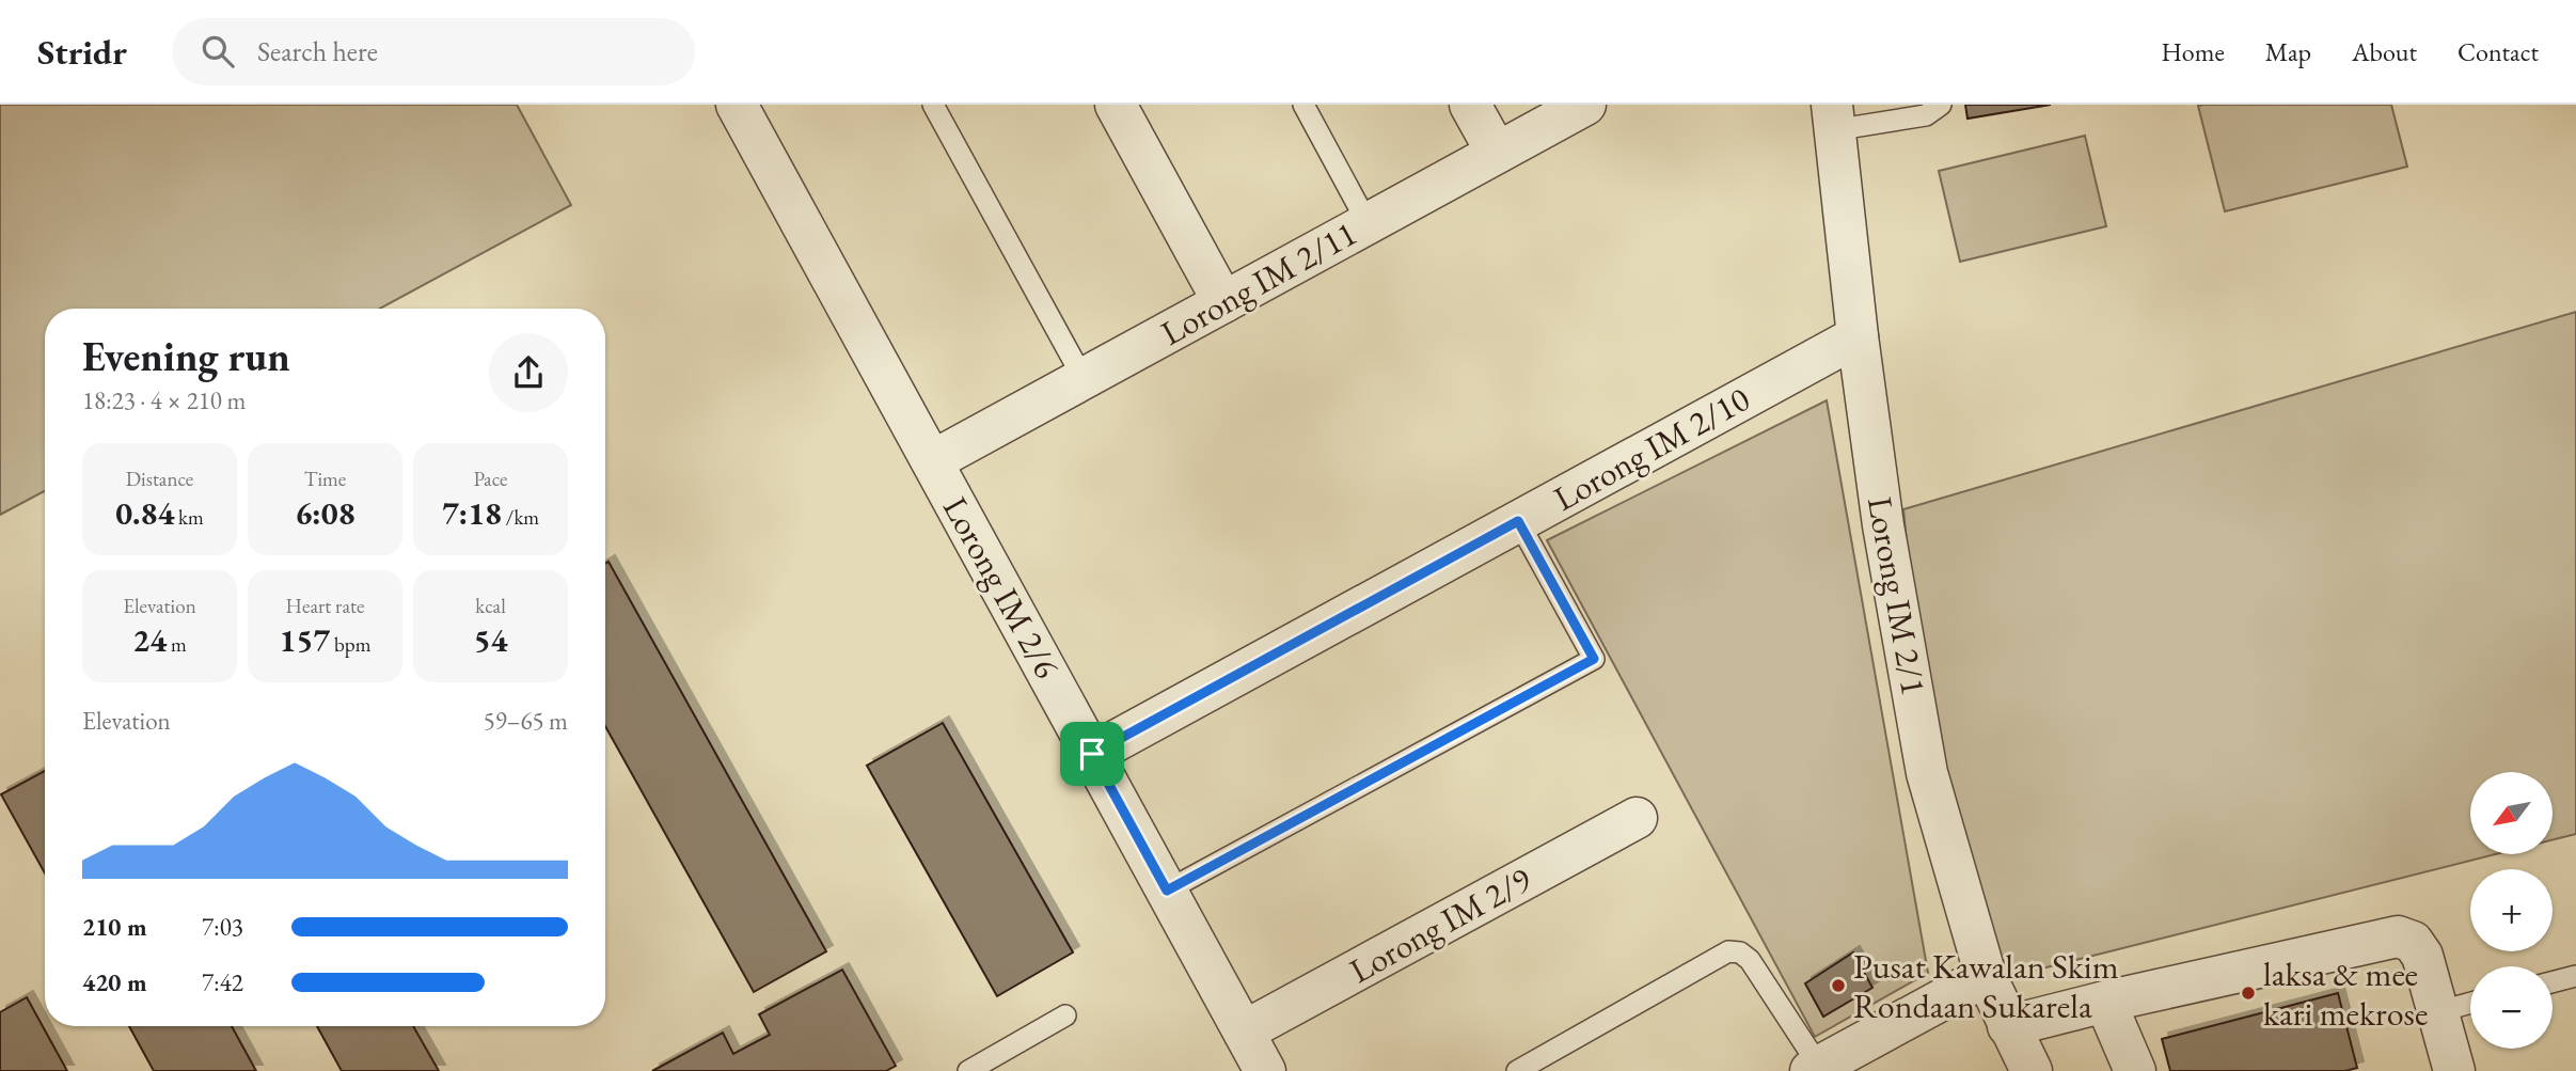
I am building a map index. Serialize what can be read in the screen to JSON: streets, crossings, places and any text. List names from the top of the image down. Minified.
{"streets":{"street":["Lorong IM 2/11","Lorong IM 2/10","Lorong IM 2/6","Lorong IM 2/1","Lorong IM 2/9"]},"crossings":[["Lorong IM 2/11","Lorong IM 2/6"],["Lorong IM 2/10","Lorong IM 2/6"],["Lorong IM 2/10","Lorong IM 2/1"],["Lorong IM 2/6","Lorong IM 2/9"]],"places":["Pusat Kawalan Skim Rondaan Sukarela","laksa & mee kari mekrose"],"north":"bottom left","page":{"header":"Stridr","search":"Search here","nav":["Home","Map","About","Contact"],"heading":["Evening run","18:23 · 4 × 210 m"],"stats":[["Distance","0.84 km"],["Time","6:08"],["Pace","7:18 /km"],["Elevation","24 m"],["Heart rate","157 bpm"],["kcal","54"]],"chart":["Elevation","59–65 m"],"map_buttons":["+","−"],"list":[{"name":"210 m","note":"7:03"},{"name":"420 m","note":"7:42"}]}}
